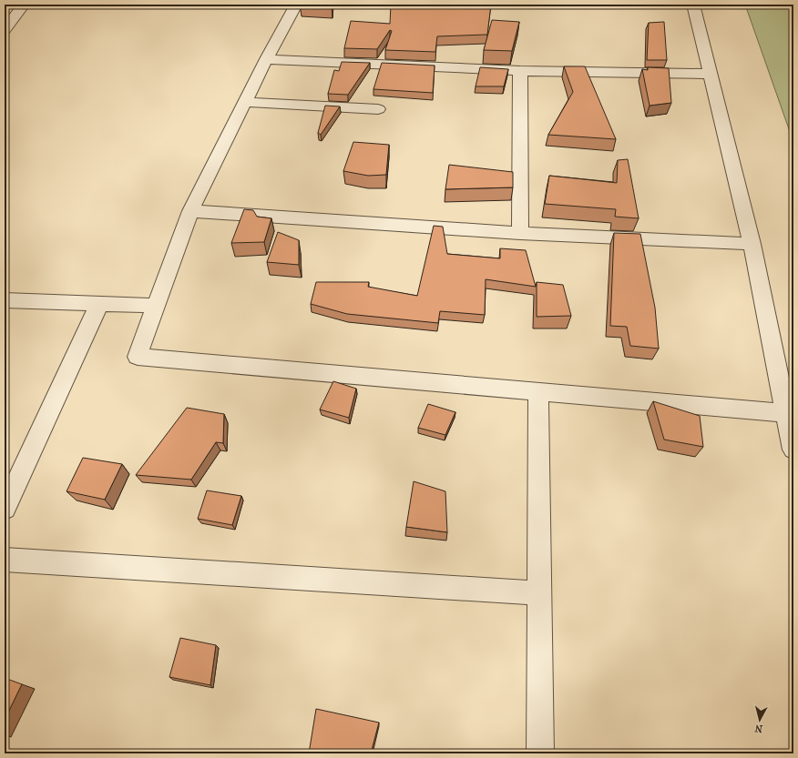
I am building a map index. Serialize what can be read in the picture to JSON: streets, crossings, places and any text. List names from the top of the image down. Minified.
{"north":"bottom"}
